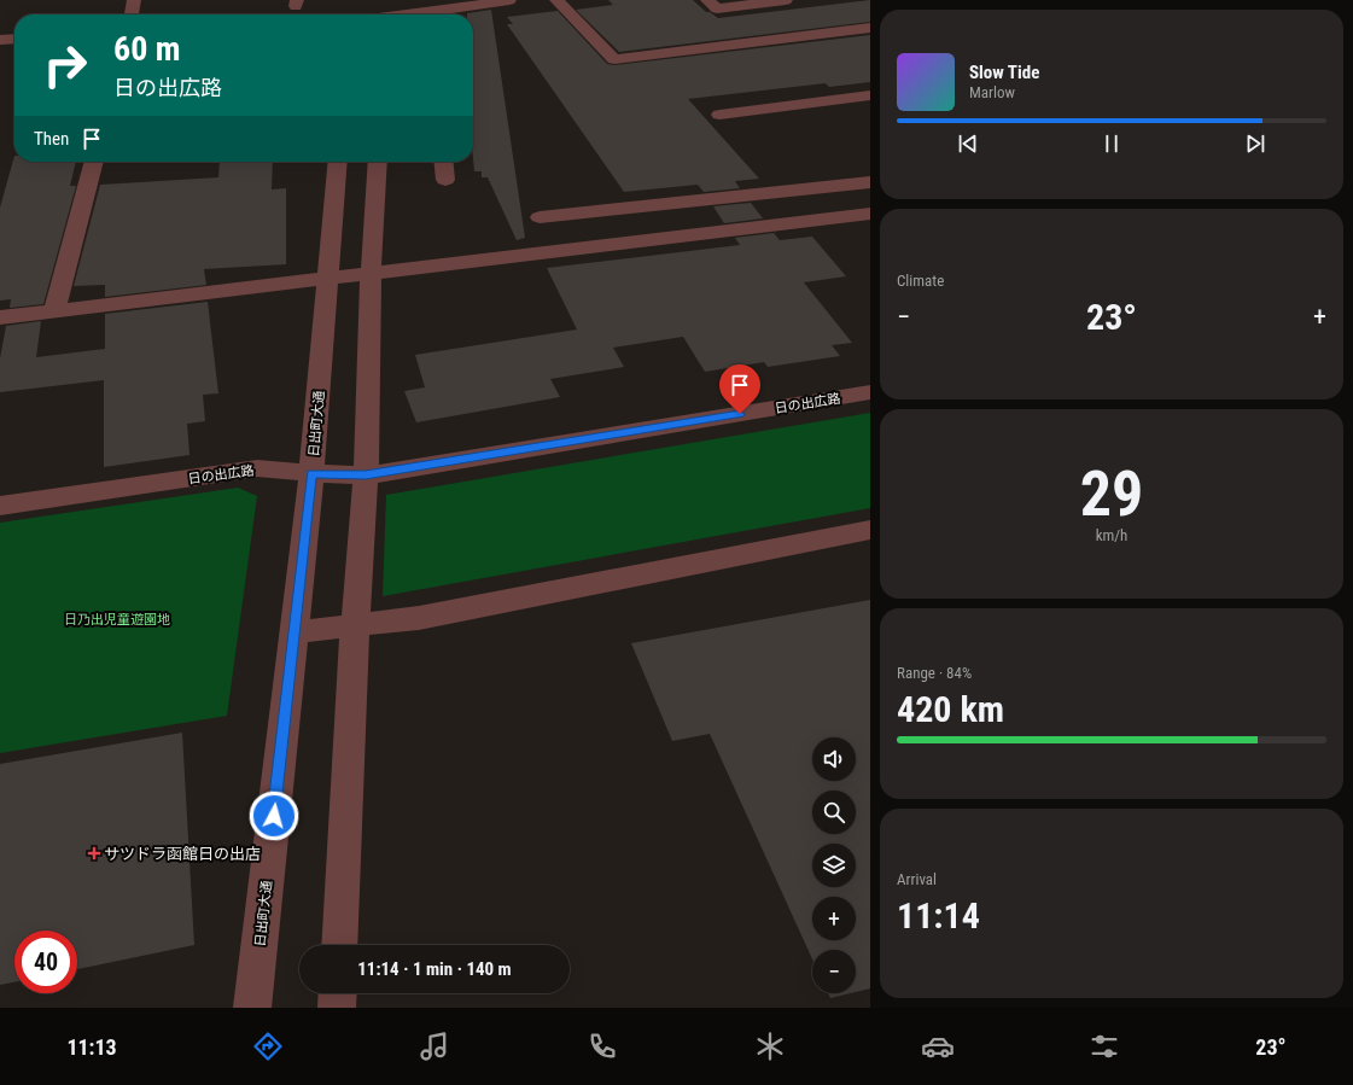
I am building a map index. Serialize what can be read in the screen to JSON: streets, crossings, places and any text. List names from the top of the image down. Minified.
{"streets":{"street":["日の出広路","日出町大通"]},"crossings":[["日の出広路","日出町大通"]],"parks":["日乃出児童遊園地"],"places":{"health":["サツドラ函館日の出店"]},"page":{"turn":["60 m","日の出広路"],"song":["Slow Tide","Marlow"],"then":"Then","tile":["Climate",["29","km/h"],["Range · 84%","420 km"],["Arrival","11:14"]],"heat":["−","23°","+"],"map_buttons":["+","−"],"limit":"40","trip":"11:14 · 1 min · 140 m","tabs":["11:13","23°"]}}
